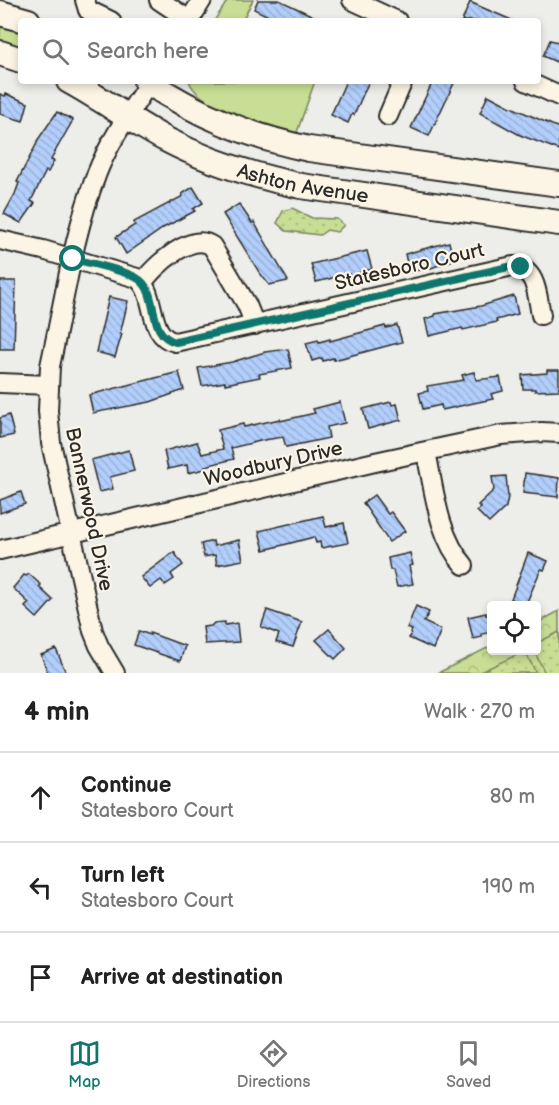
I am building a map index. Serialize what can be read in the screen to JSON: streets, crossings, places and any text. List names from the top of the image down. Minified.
{"streets":{"main road":["Ashton Avenue"],"street":["Statesboro Court","Woodbury Drive","Bannerwood Drive"]},"crossings":[["Ashton Avenue","Bannerwood Drive"],["Woodbury Drive","Bannerwood Drive"]],"page":{"search":"Search here","heading":["4 min","Walk · 270 m"],"list":[["Continue","Statesboro Court","80 m"],["Turn left","Statesboro Court","190 m"],"Arrive at destination"],"nav":["Map","Directions","Saved"]}}
